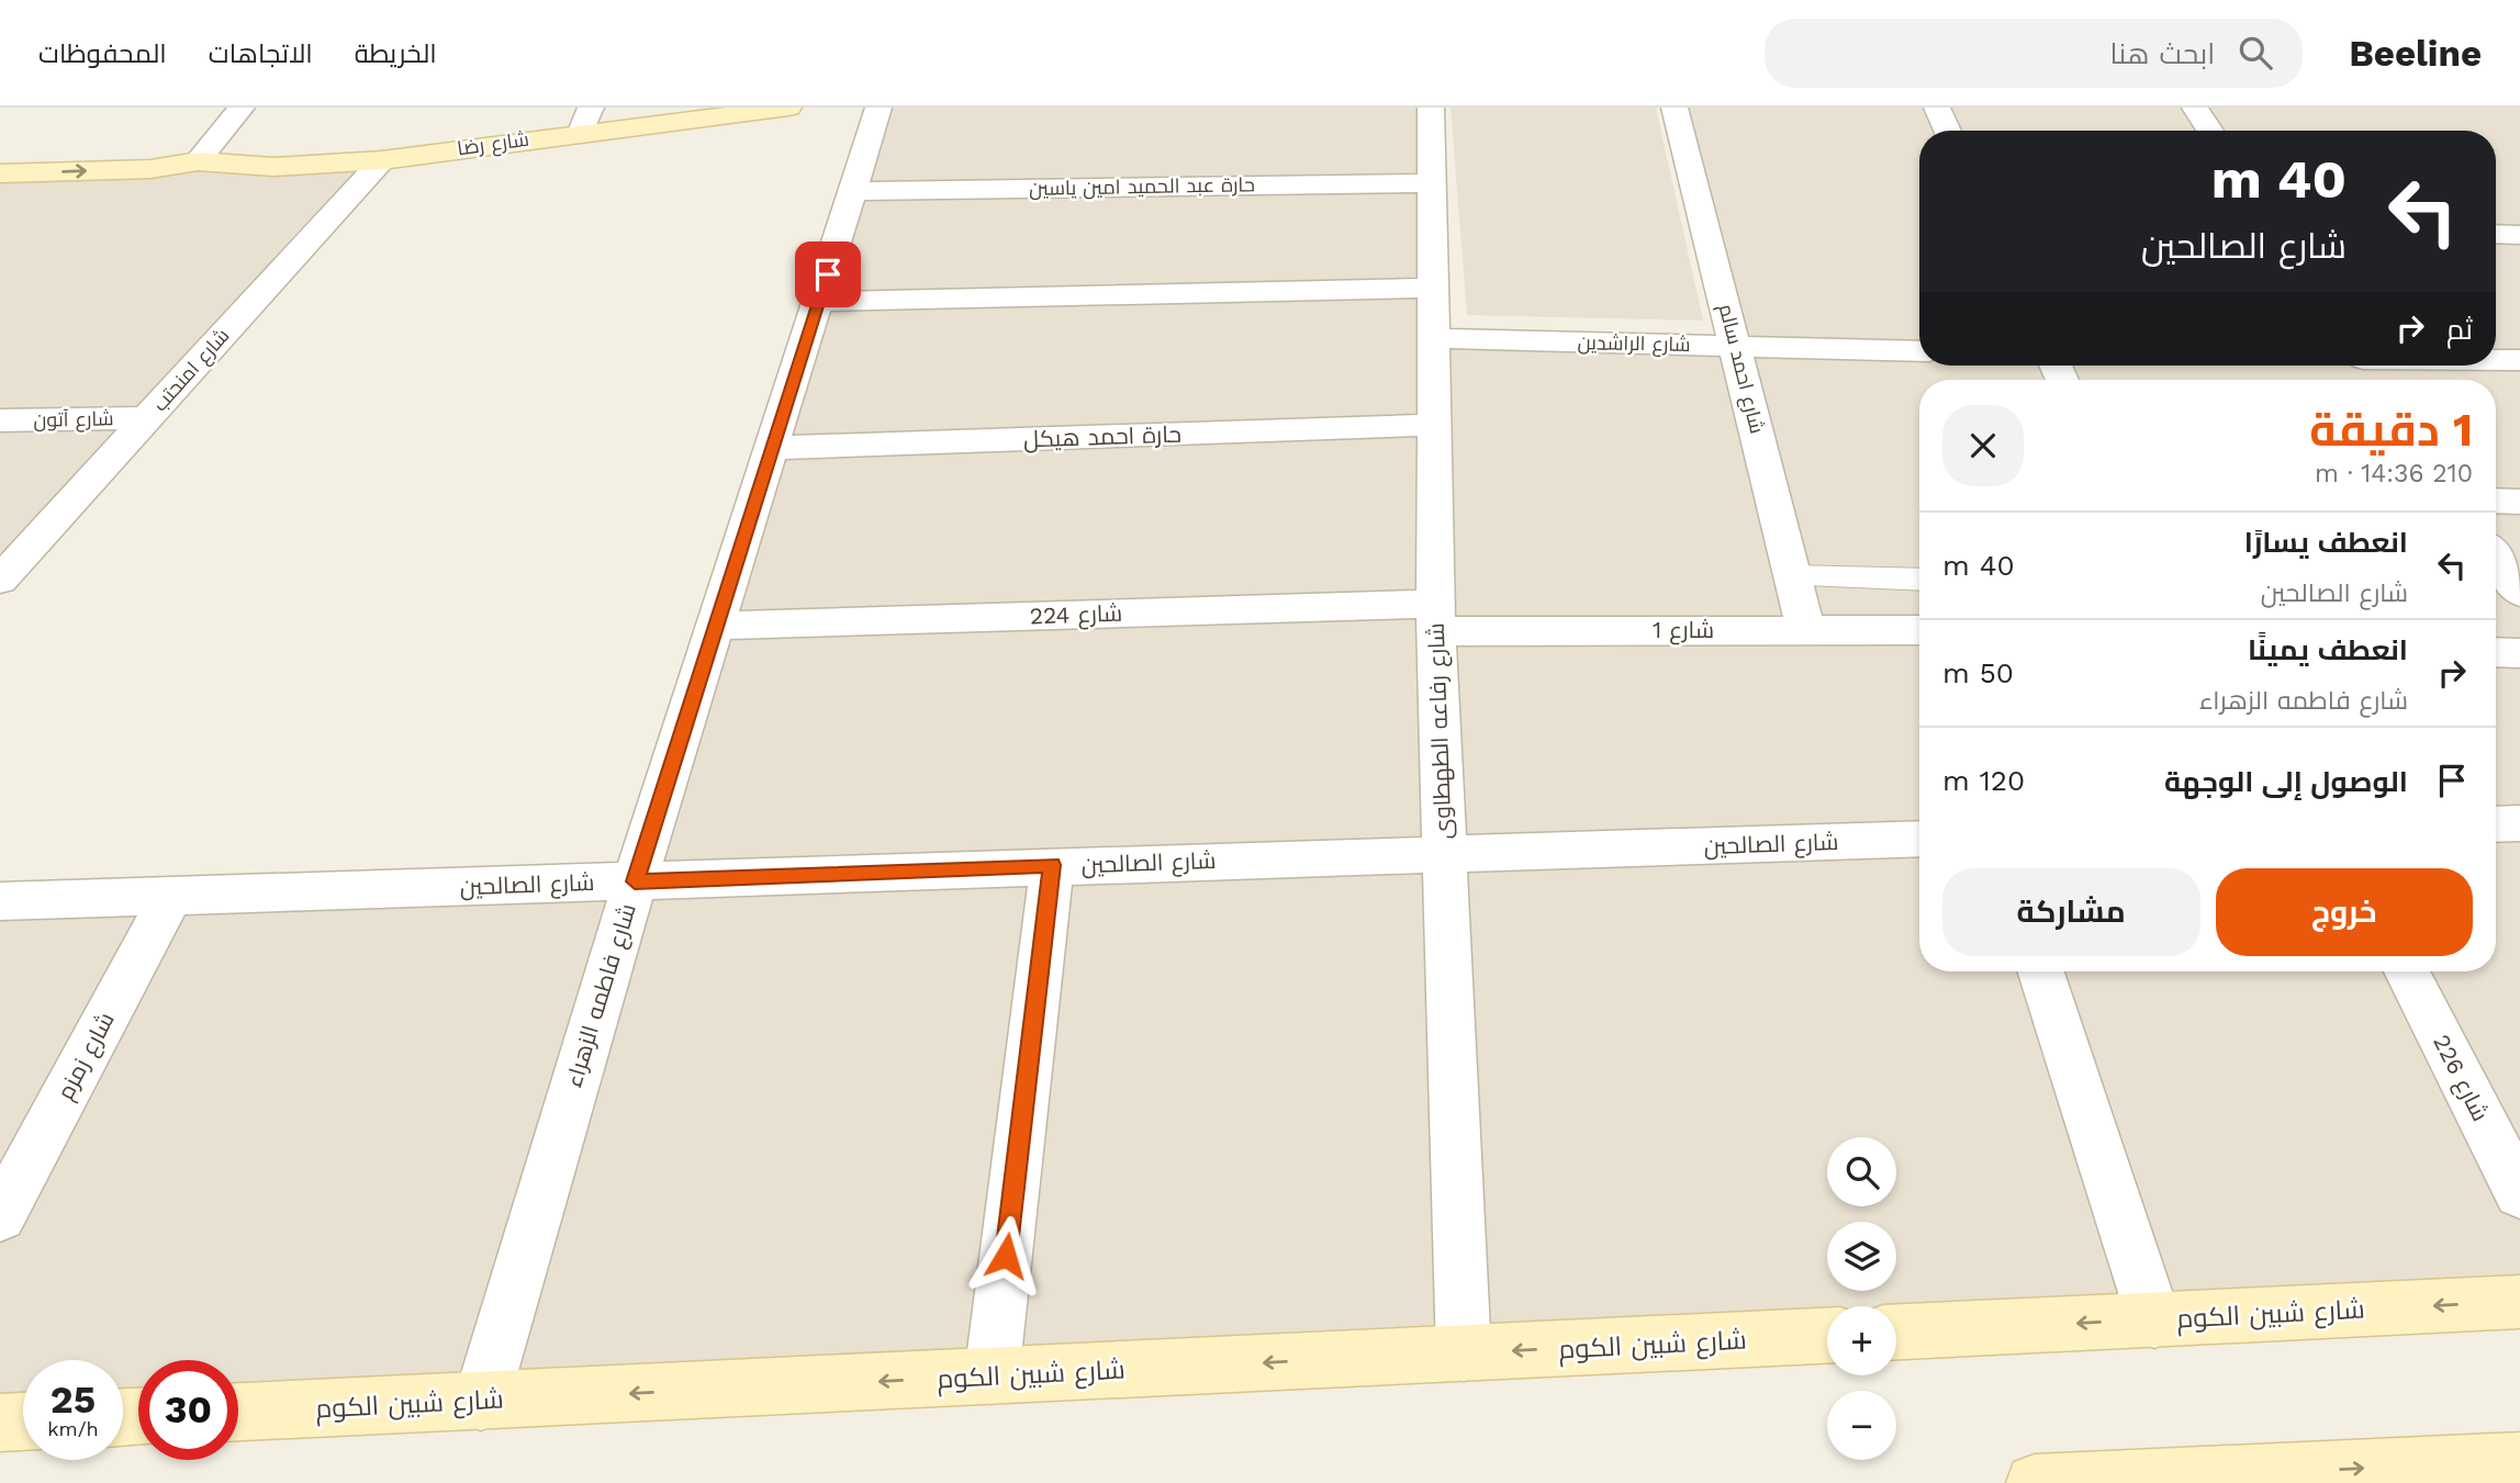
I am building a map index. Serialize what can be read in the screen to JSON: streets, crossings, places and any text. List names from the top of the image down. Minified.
{"streets":{"street":["شارع رضا","حارة عبد الحميد امين ياسين","شارع الراشدين","شارع احمد سالم","شارع امنحتب","شارع آتون","حارة احمد هيكل","شارع 224","شارع 1","شارع رفاعه الطهطاوى","شارع الصالحين","شارع فاطمه الزهراء","شارع زمزم","شارع 226","شارع شبين الكوم"]},"crossings":[["شارع رضا","شارع امنحتب"],["حارة عبد الحميد امين ياسين","شارع رفاعه الطهطاوى"],["حارة عبد الحميد امين ياسين","شارع فاطمه الزهراء"],["شارع الراشدين","شارع احمد سالم"],["شارع الراشدين","شارع رفاعه الطهطاوى"],["شارع احمد سالم","شارع 1"],["شارع امنحتب","شارع آتون"],["حارة احمد هيكل","شارع رفاعه الطهطاوى"],["حارة احمد هيكل","شارع فاطمه الزهراء"],["شارع 224","شارع 1"],["شارع 224","شارع رفاعه الطهطاوى"],["شارع 224","شارع فاطمه الزهراء"],["شارع 1","شارع رفاعه الطهطاوى"],["شارع رفاعه الطهطاوى","شارع الصالحين"],["شارع رفاعه الطهطاوى","شارع شبين الكوم"],["شارع الصالحين","شارع فاطمه الزهراء"],["شارع الصالحين","شارع زمزم"],["شارع فاطمه الزهراء","شارع شبين الكوم"]],"one_way":["شارع شبين الكوم"],"page":{"header":"Beeline","search":"ابحث هنا","nav":["الخريطة","الاتجاهات","المحفوظات"],"turn":["40 m","شارع الصالحين"],"then":"ثم","heading":["1 دقيقة","210 m · 14:36"],"list":[{"name":"انعطف يسارًا","note":"شارع الصالحين","value":"40 m"},{"name":"انعطف يمينًا","note":"شارع فاطمه الزهراء","value":"50 m"},{"name":"الوصول إلى الوجهة","value":"120 m"}],"buttons":["خروج","مشاركة"],"map_buttons":["+","−"],"speed":"25 km/h","limit":"30"}}
